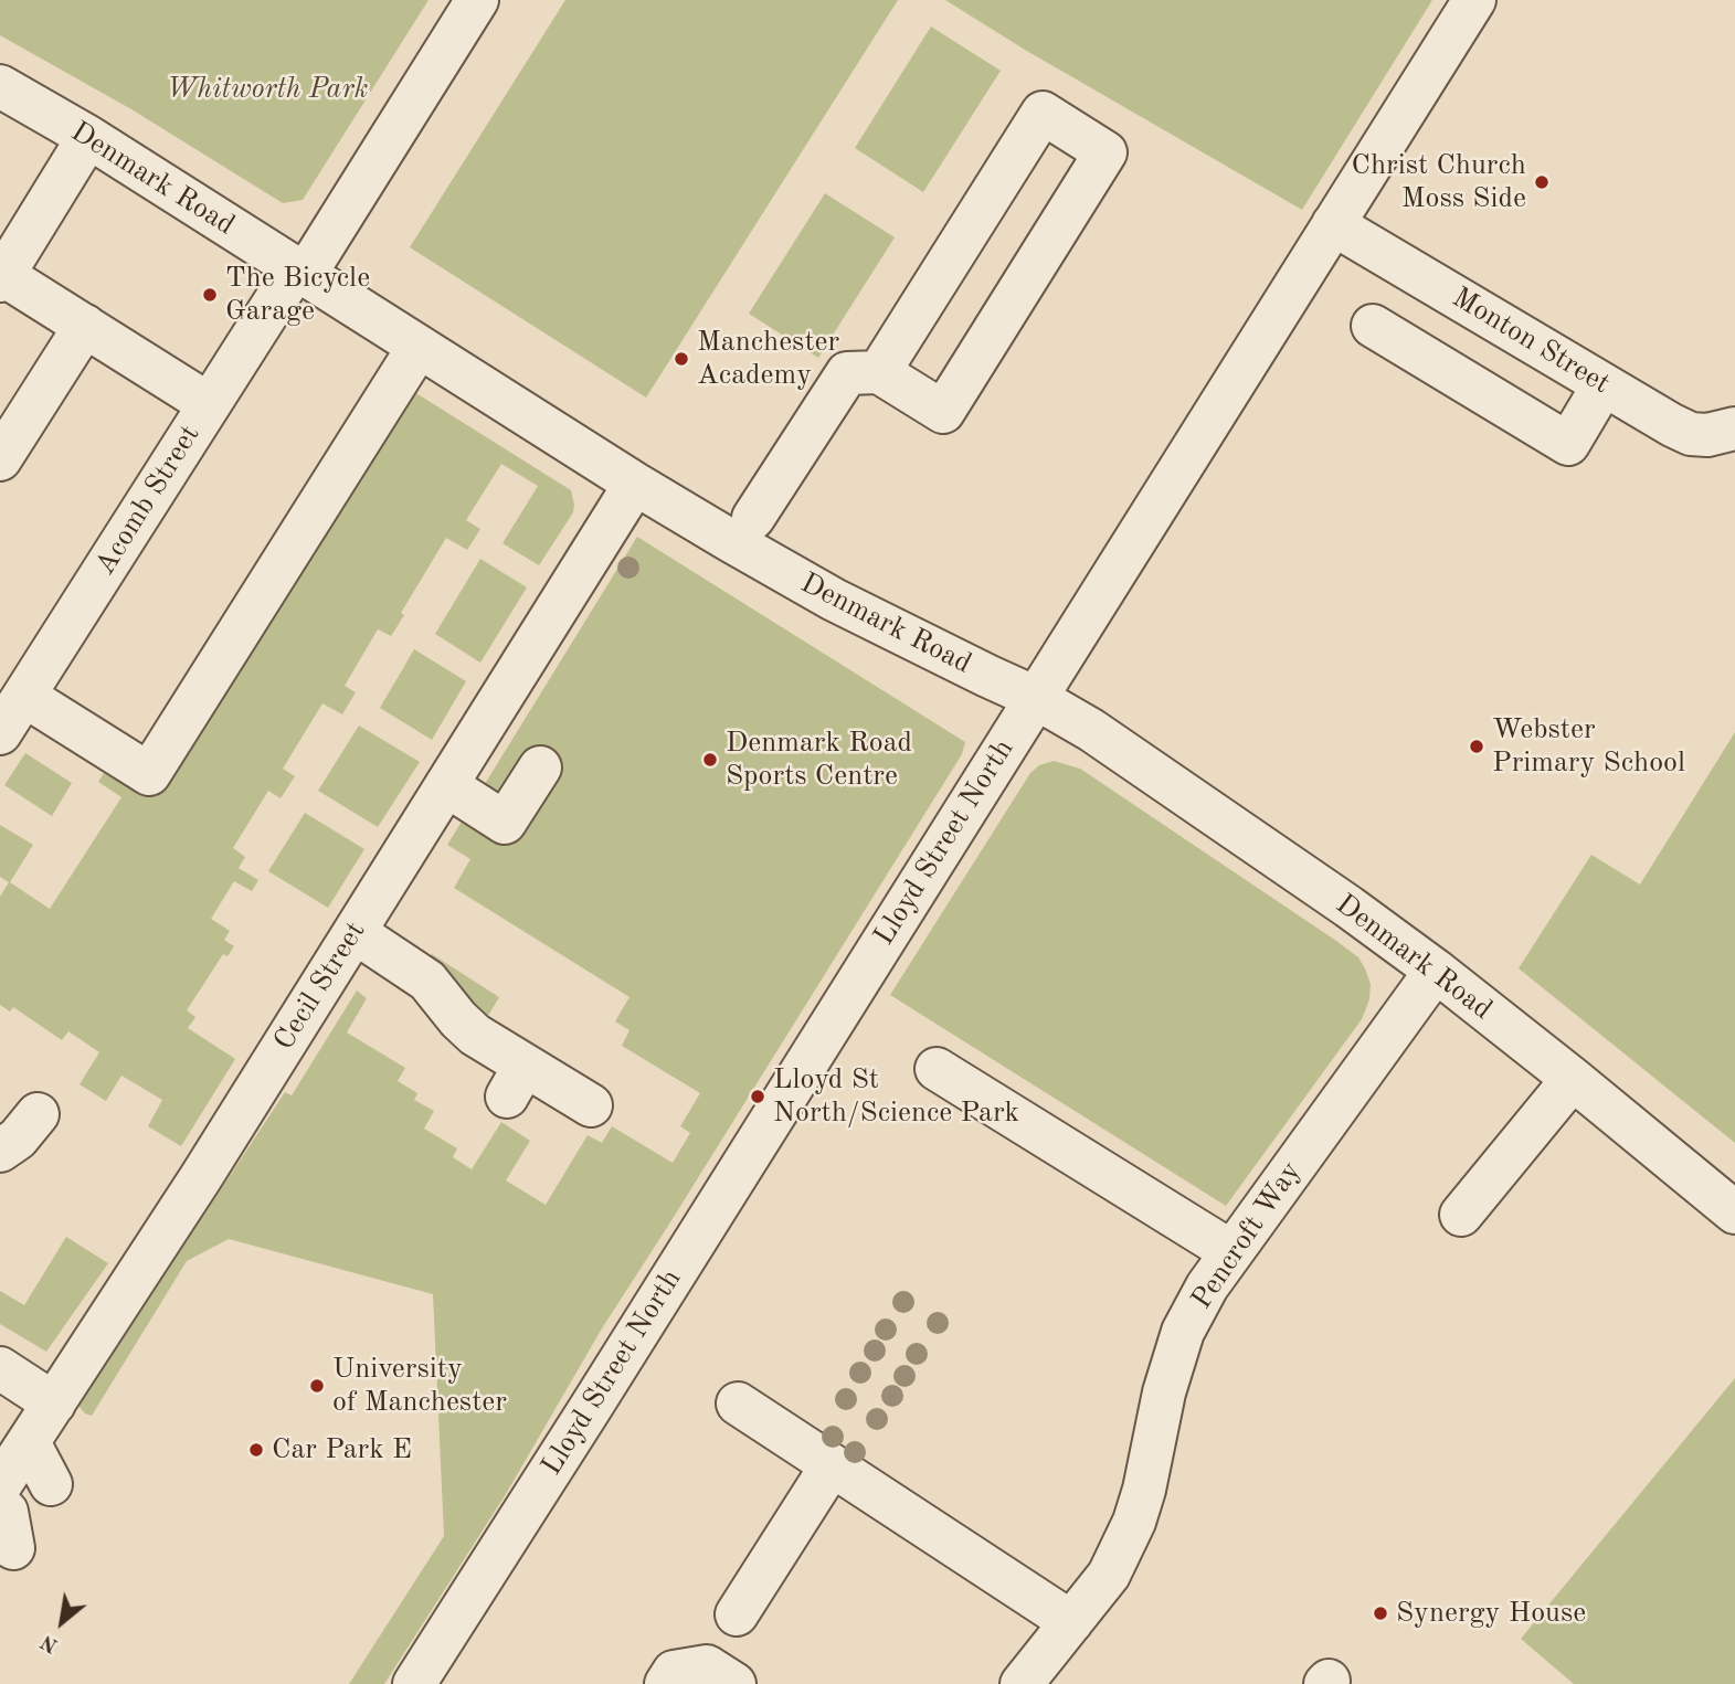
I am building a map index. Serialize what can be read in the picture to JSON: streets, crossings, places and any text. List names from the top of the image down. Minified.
{"streets":{"street":["Denmark Road","Monton Street","Acomb Street","Lloyd Street North","Cecil Street","Pencroft Way"]},"crossings":[["Denmark Road","Acomb Street"],["Denmark Road","Lloyd Street North"],["Denmark Road","Cecil Street"],["Denmark Road","Pencroft Way"],["Monton Street","Lloyd Street North"]],"parks":["Whitworth Park"],"places":["Christ Church Moss Side","The Bicycle Garage","Manchester Academy","Webster Primary School","Denmark Road Sports Centre","Lloyd St North/Science Park","University of Manchester","Car Park E","Synergy House"],"north":"bottom left"}
